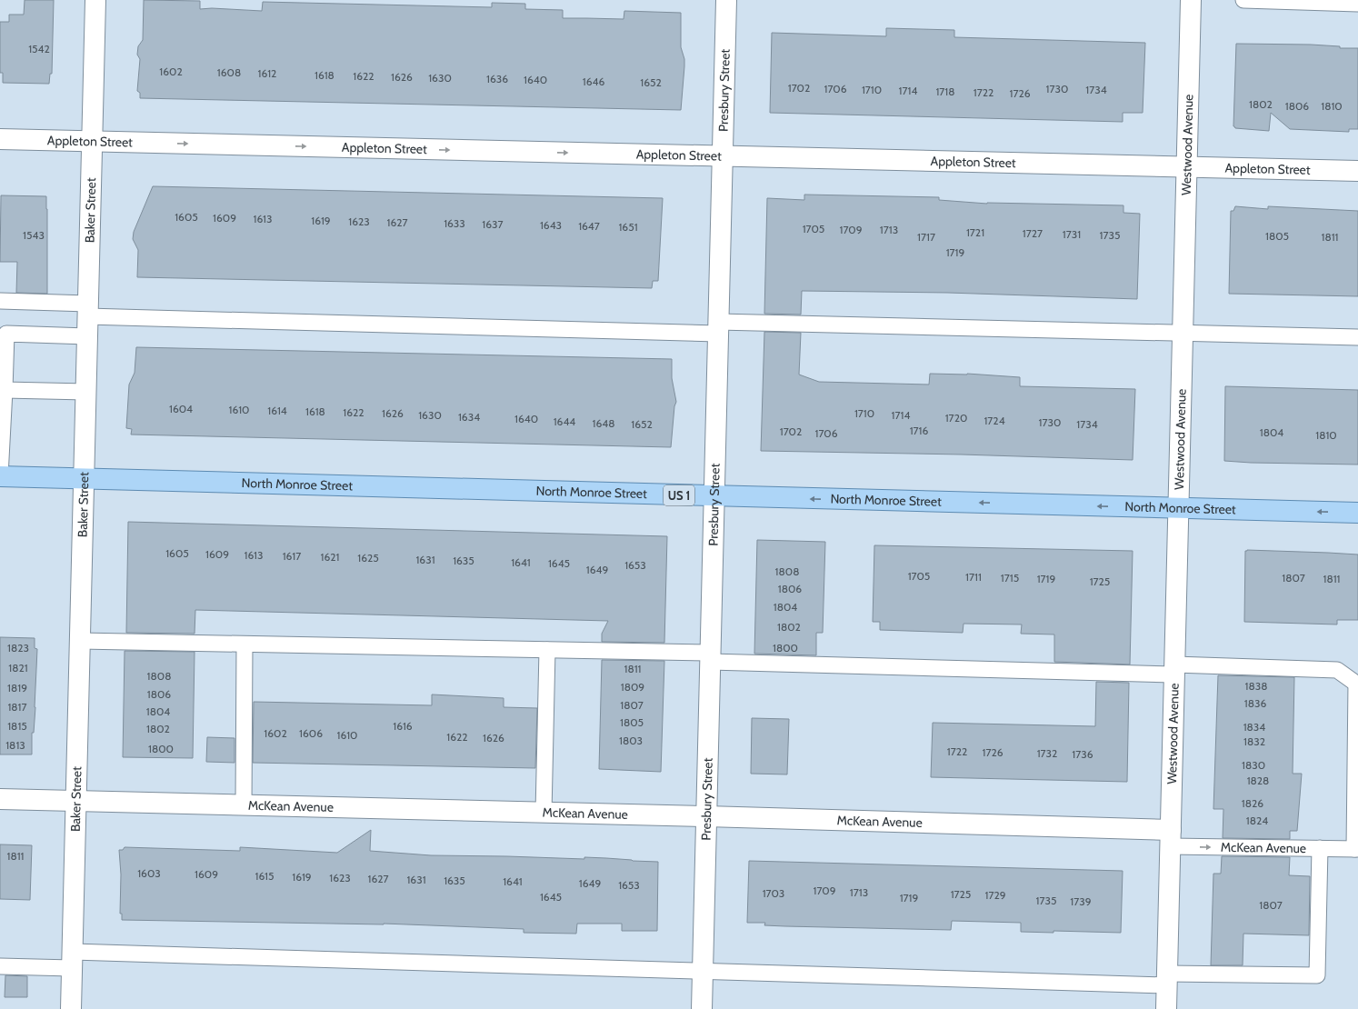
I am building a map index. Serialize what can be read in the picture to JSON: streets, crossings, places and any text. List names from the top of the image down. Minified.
{"streets":{"main road":["North Monroe Street","US 1"],"street":["Presbury Street","Appleton Street","Westwood Avenue","Baker Street","McKean Avenue"]},"crossings":[["Presbury Street","Appleton Street"],["Presbury Street","North Monroe Street"],["Presbury Street","McKean Avenue"],["Appleton Street","Westwood Avenue"],["Appleton Street","Baker Street"],["Westwood Avenue","North Monroe Street"],["Westwood Avenue","McKean Avenue"],["Baker Street","North Monroe Street"],["Baker Street","McKean Avenue"]],"one_way":["Appleton Street","North Monroe Street"],"house_numbers":["1542","1602","1608","1612","1618","1622","1626","1630","1636","1640","1646","1652","1702","1706","1730","1710","1734","1714","1718","1722","1726","1802","1806","1810","1605","1609","1613","1619","1623","1627","1633","1637","1643","1647","1651","1705","1709","1713","1721","1727","1731","1543","1735","1805","1717","1811","1719","1604","1610","1614","1618","1622","1626","1710","1630","1714","1634","1720","1640","1724","1644","1730","1648","1652","1734","1716","1702","1804","1706","1810","1605","1609","1613","1617","1621","1625","1631","1635","1641","1645","1653","1649","1808","1705","1711","1715","1807","1719","1811","1725","1806","1804","1802","1823","1800","1821","1811","1808","1838","1809","1819","1806","1836","1807","1817","1804","1805","1815","1616","1834","1802","1602","1606","1610","1622","1626","1803","1832","1813","1800","1722","1726","1732","1736","1830","1828","1826","1824","1811","1603","1609","1615","1619","1623","1627","1631","1635","1641","1649","1653","1709","1713","1703","1725","1729","1645","1719","1735","1739","1807"]}
